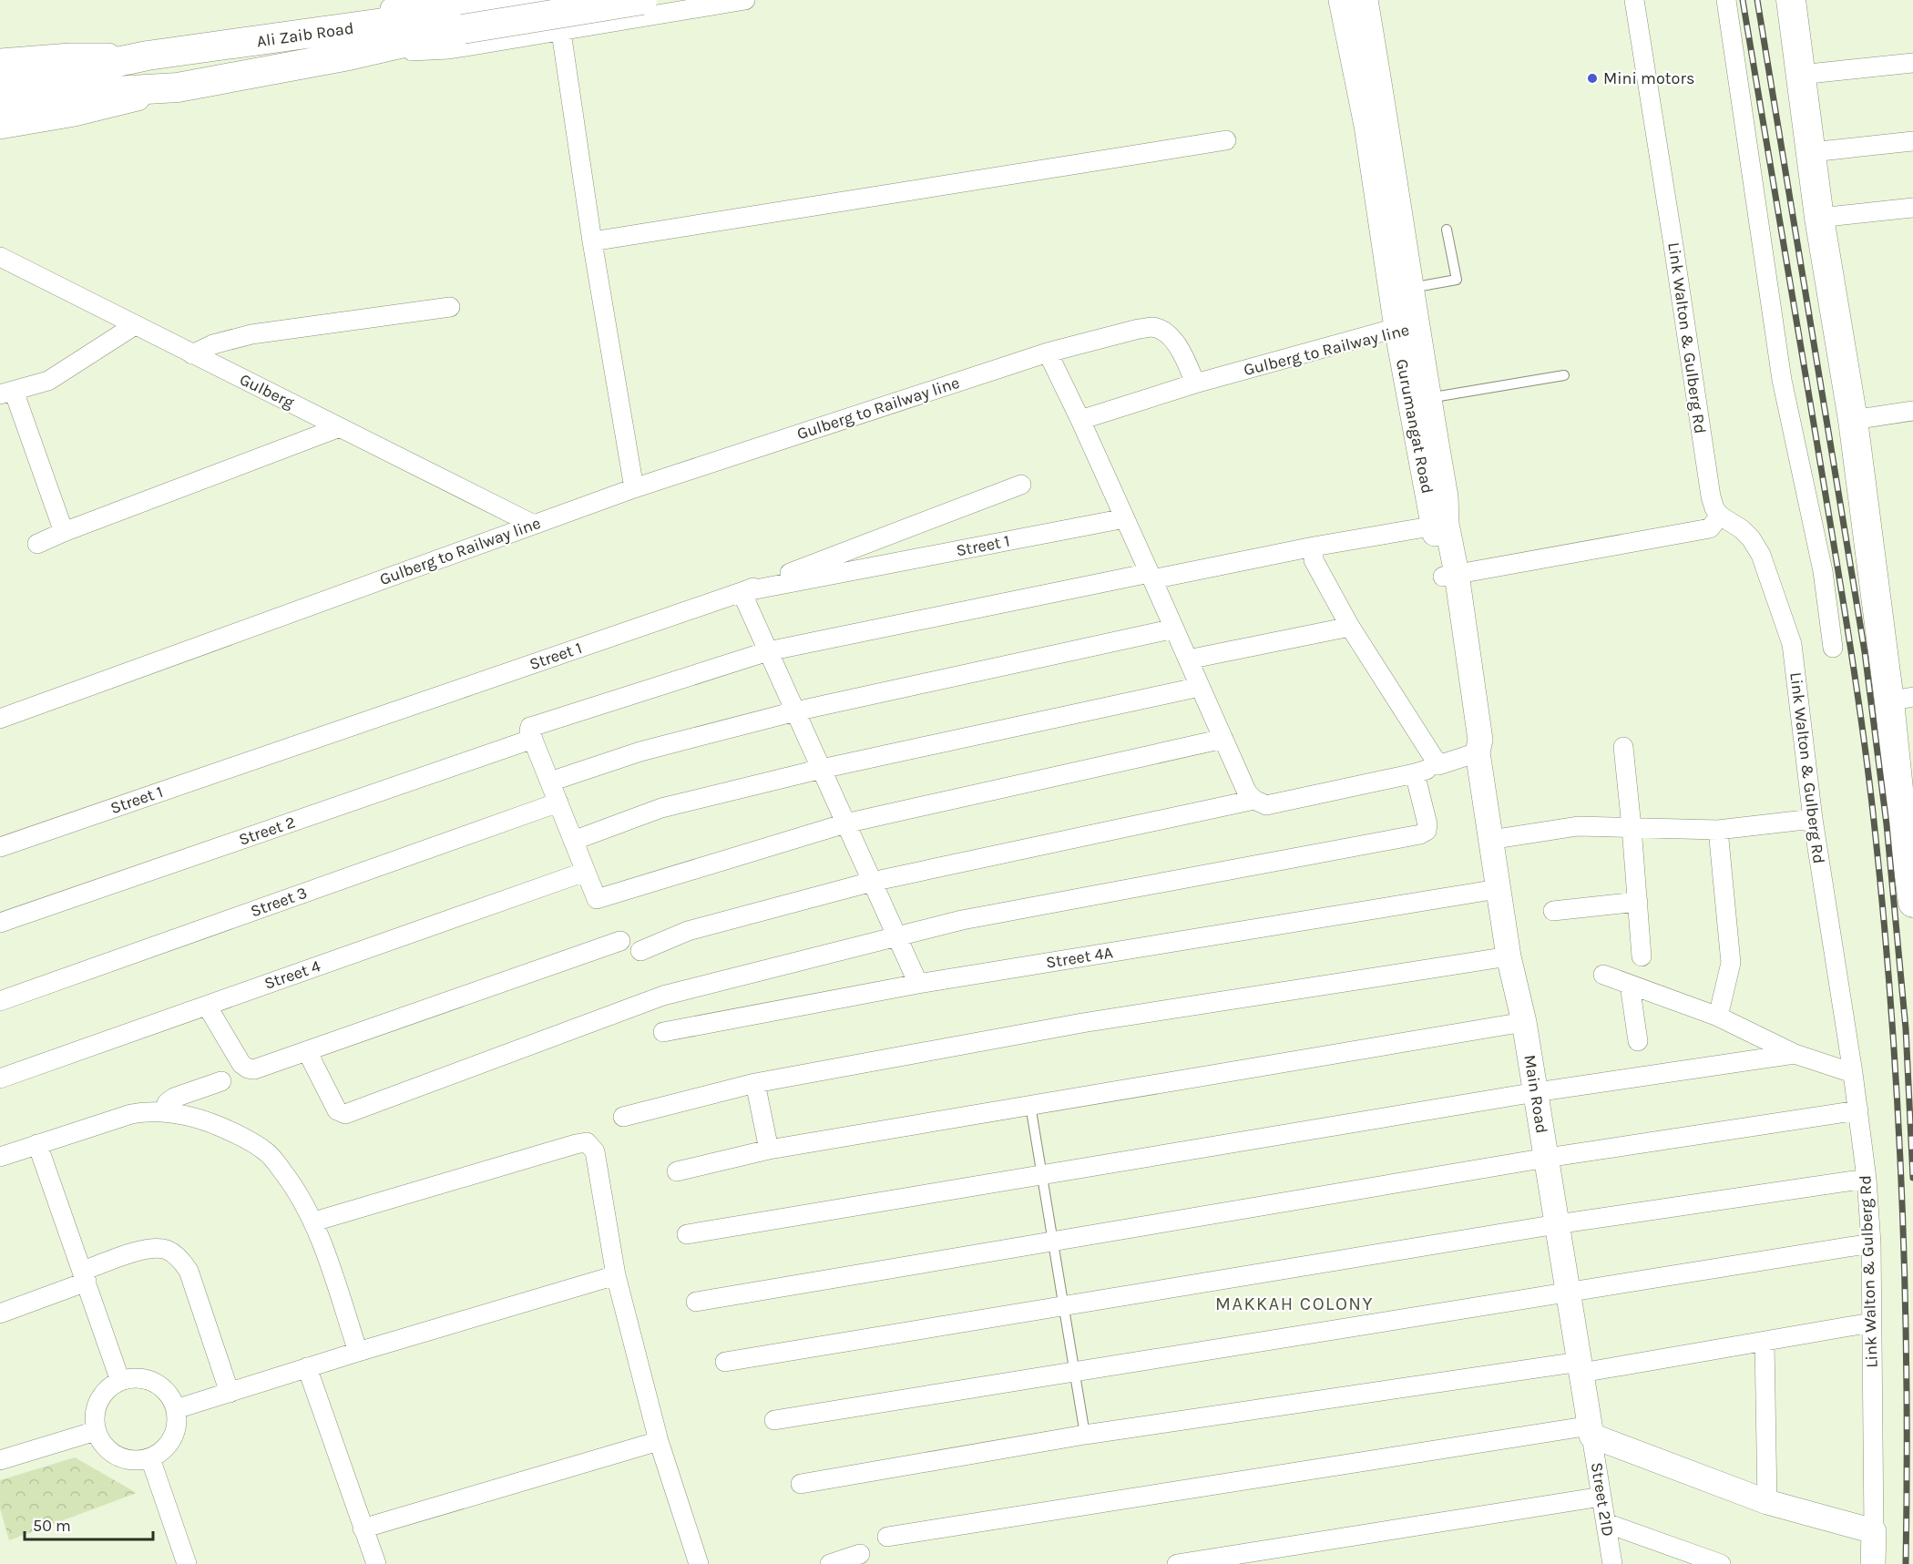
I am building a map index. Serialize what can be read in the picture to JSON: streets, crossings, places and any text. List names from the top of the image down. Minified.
{"streets":{"main road":["Ali Zaib Road"],"street":["Link Walton & Gulberg Rd","Gulberg to Railway line","Gulberg","Gurumangat Road","Street 1","Street 2","Street 3","Street 4A","Street 4","Main Road","Street 21D"]},"crossings":[["Gulberg to Railway line","Gulberg"],["Gulberg to Railway line","Gurumangat Road"],["Gurumangat Road","Main Road"],["Street 4A","Main Road"],["Main Road","Street 21D"]],"districts":["MAKKAH COLONY"],"places":["Mini motors"],"scale_bar":"50 m"}
